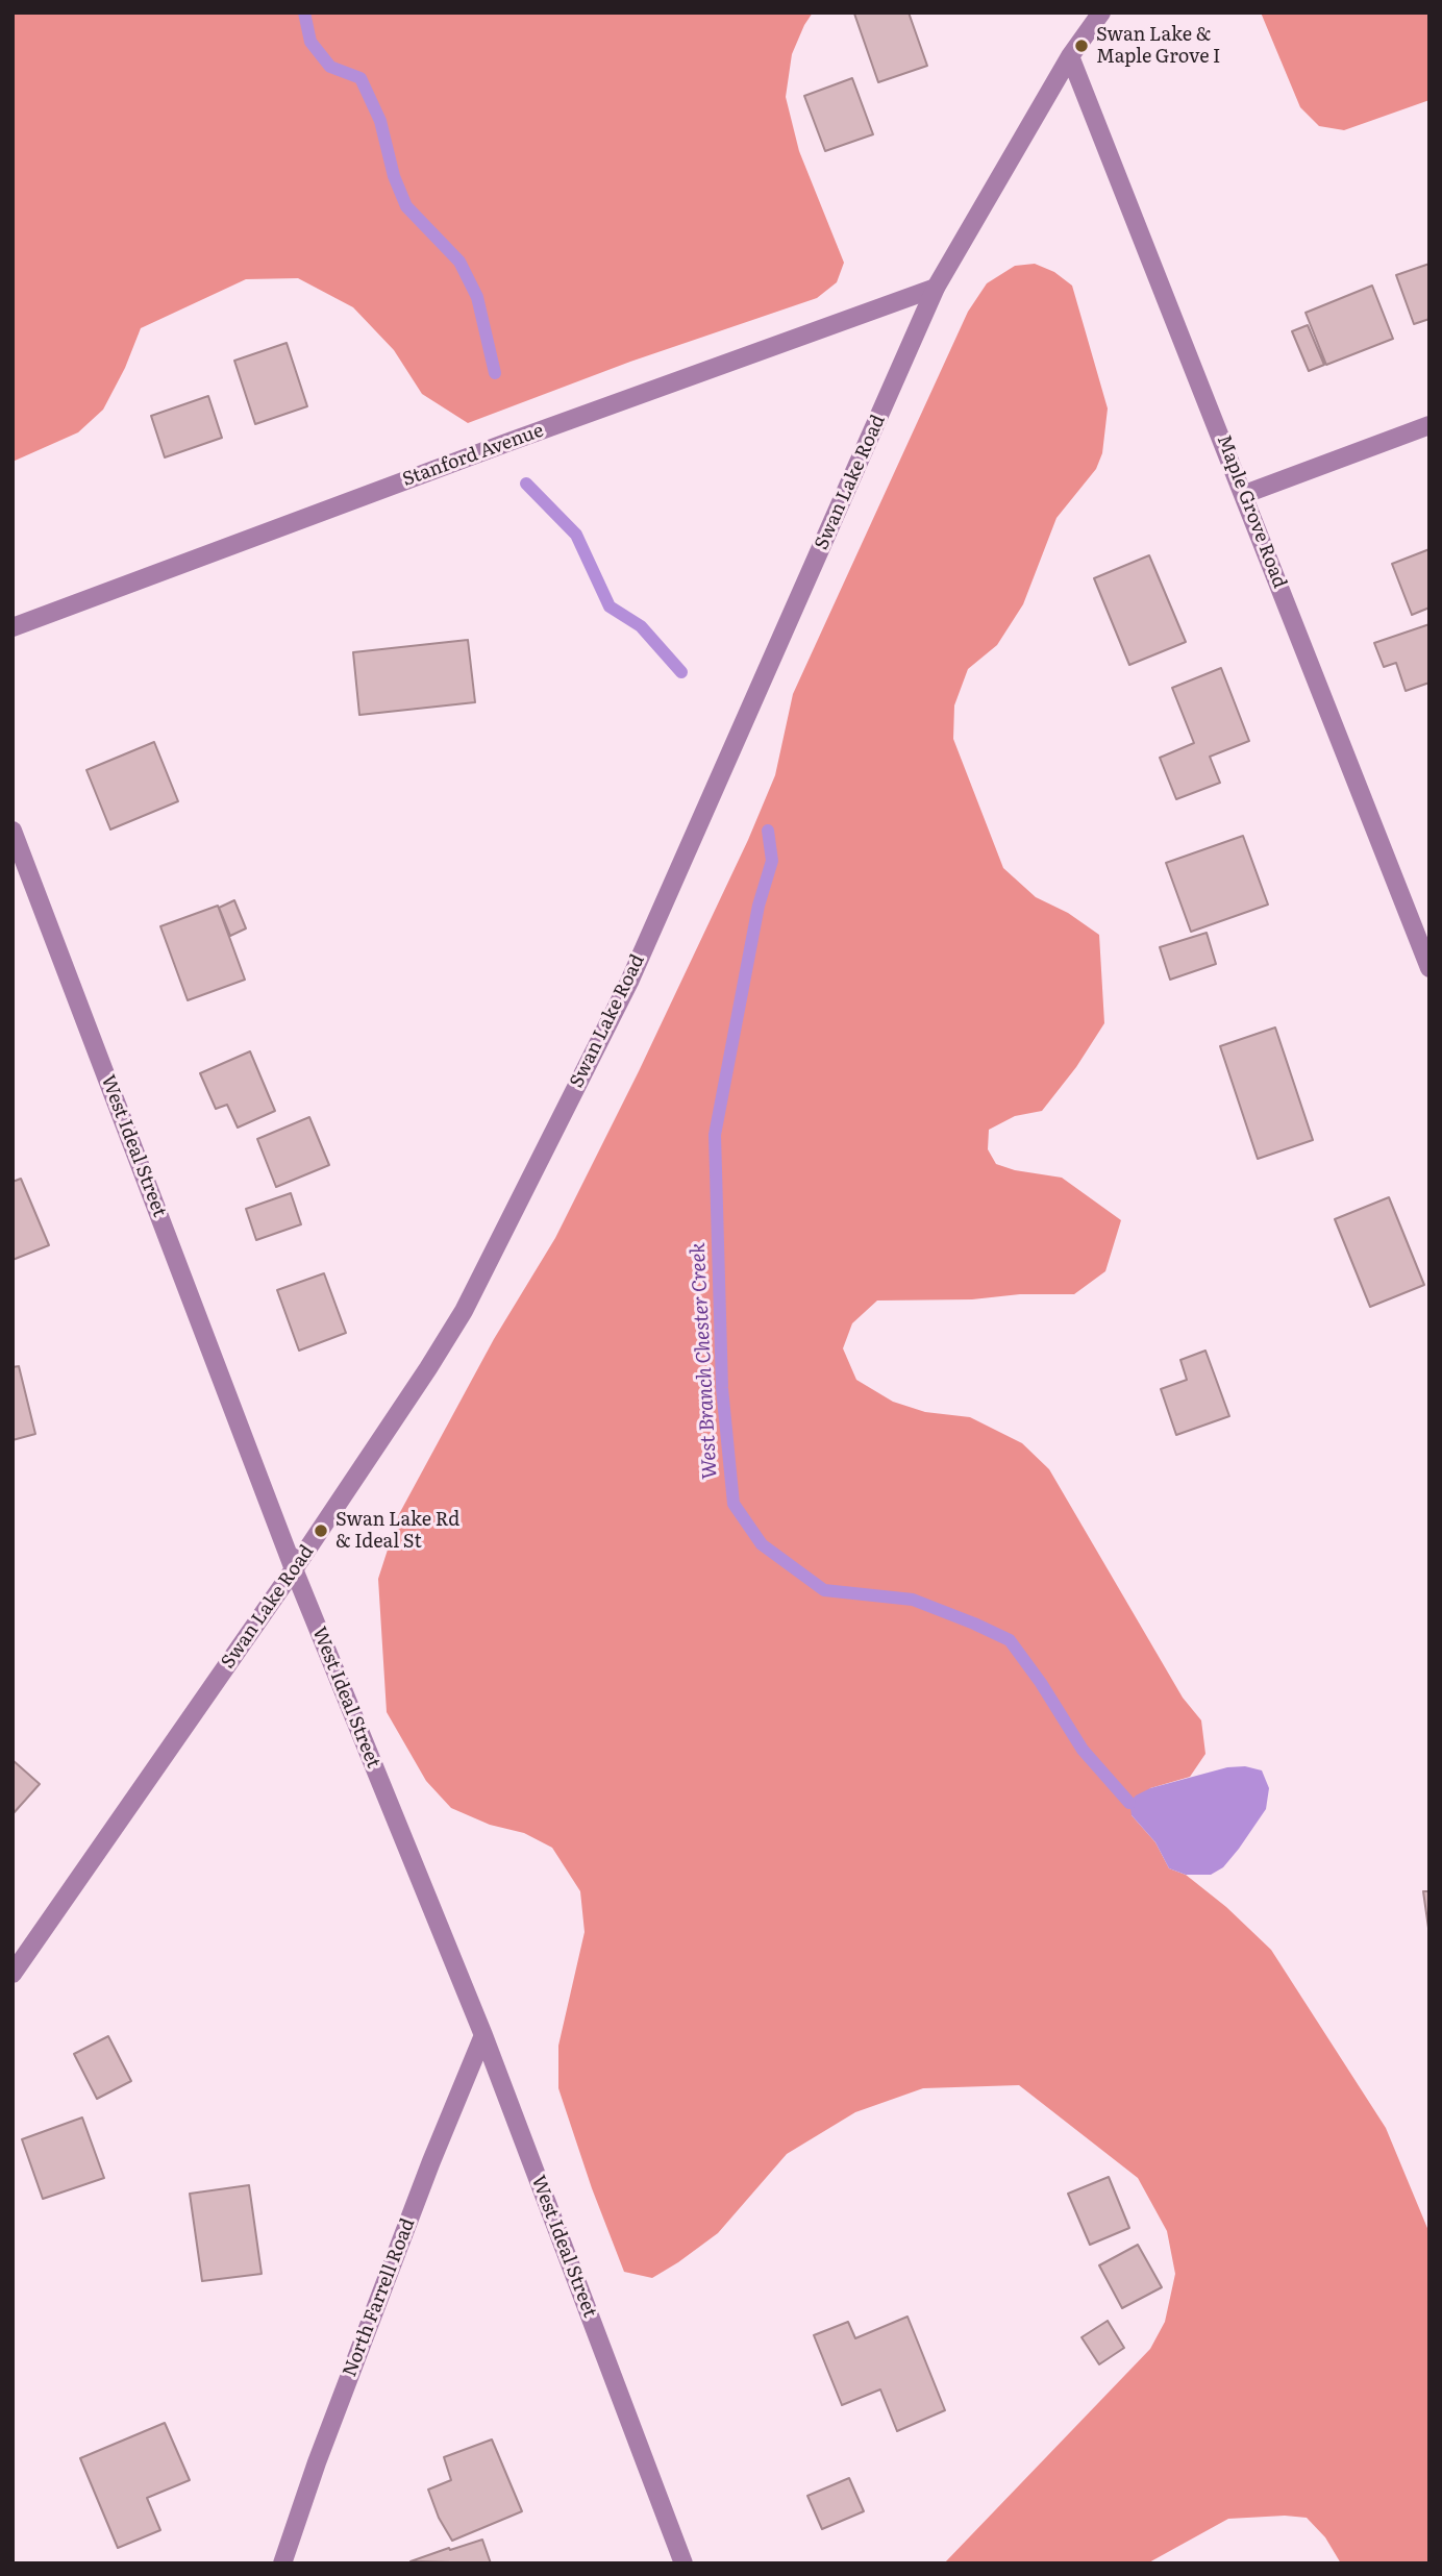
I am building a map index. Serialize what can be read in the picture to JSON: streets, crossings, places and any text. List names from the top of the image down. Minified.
{"streets":{"street":["Stanford Avenue","Swan Lake Road","Maple Grove Road","West Ideal Street","North Farrell Road"]},"crossings":[["Stanford Avenue","Swan Lake Road"],["Swan Lake Road","Maple Grove Road"],["Swan Lake Road","West Ideal Street"],["West Ideal Street","North Farrell Road"]],"water":["West Branch Chester Creek"],"places":["Swan Lake & Maple Grove I","Swan Lake Rd & Ideal St"]}
